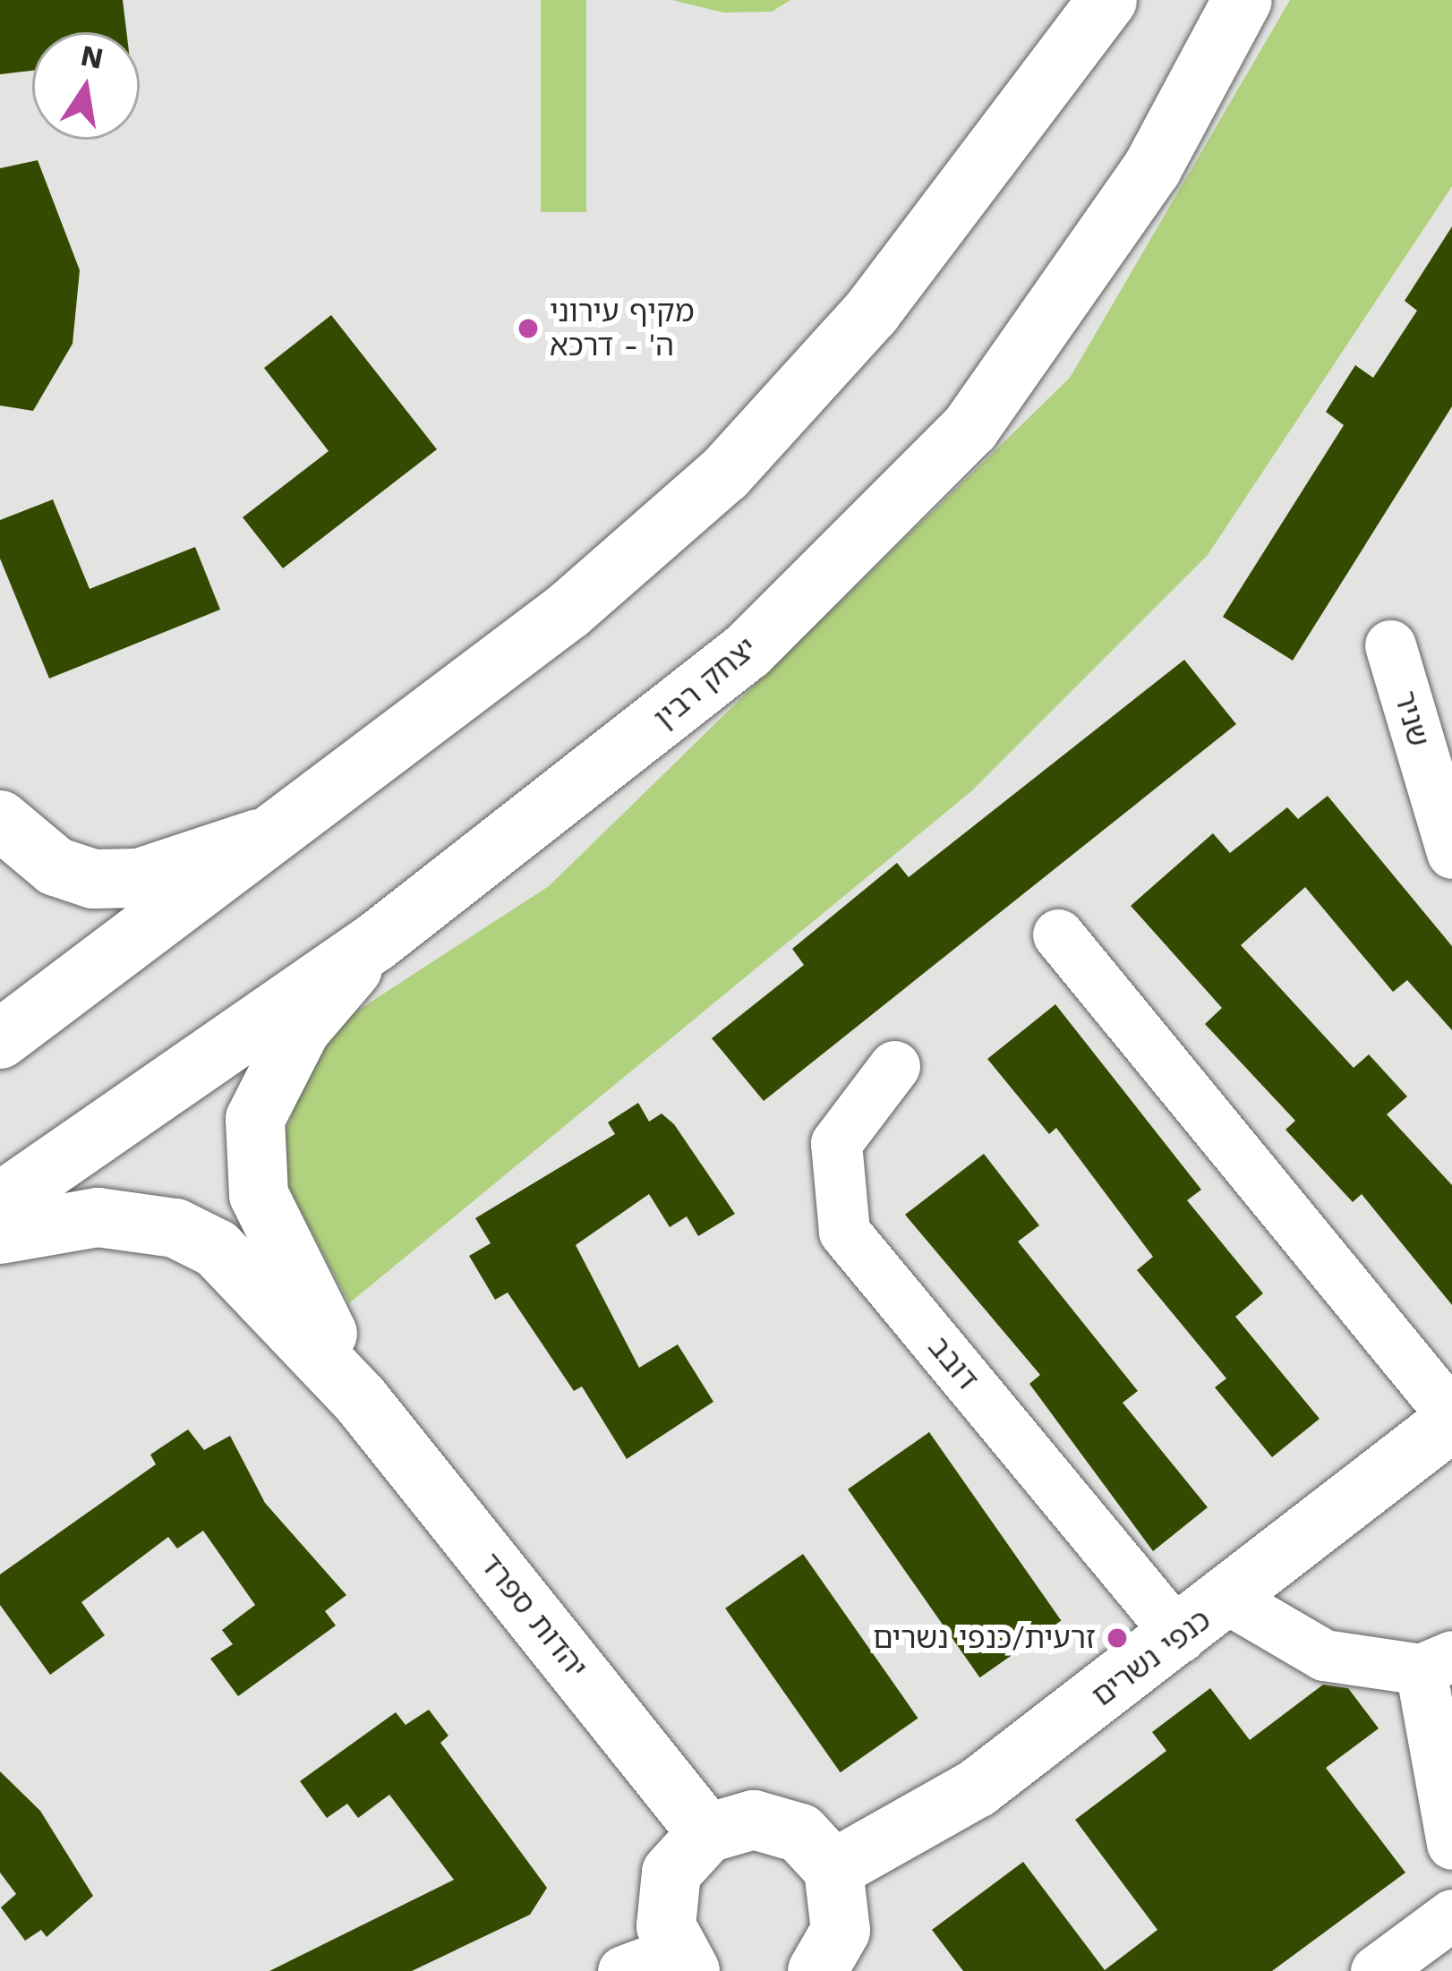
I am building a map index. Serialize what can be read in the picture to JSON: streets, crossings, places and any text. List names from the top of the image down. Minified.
{"streets":{"main road":["יצחק רבין","יהדות ספרד","כנפי נשרים"],"street":["שניר","דובב"]},"crossings":[["דובב","כנפי נשרים"]],"places":["מקיף עירוני ה' - דרכא","זרעית/כנפי נשרים"],"north":"top"}
